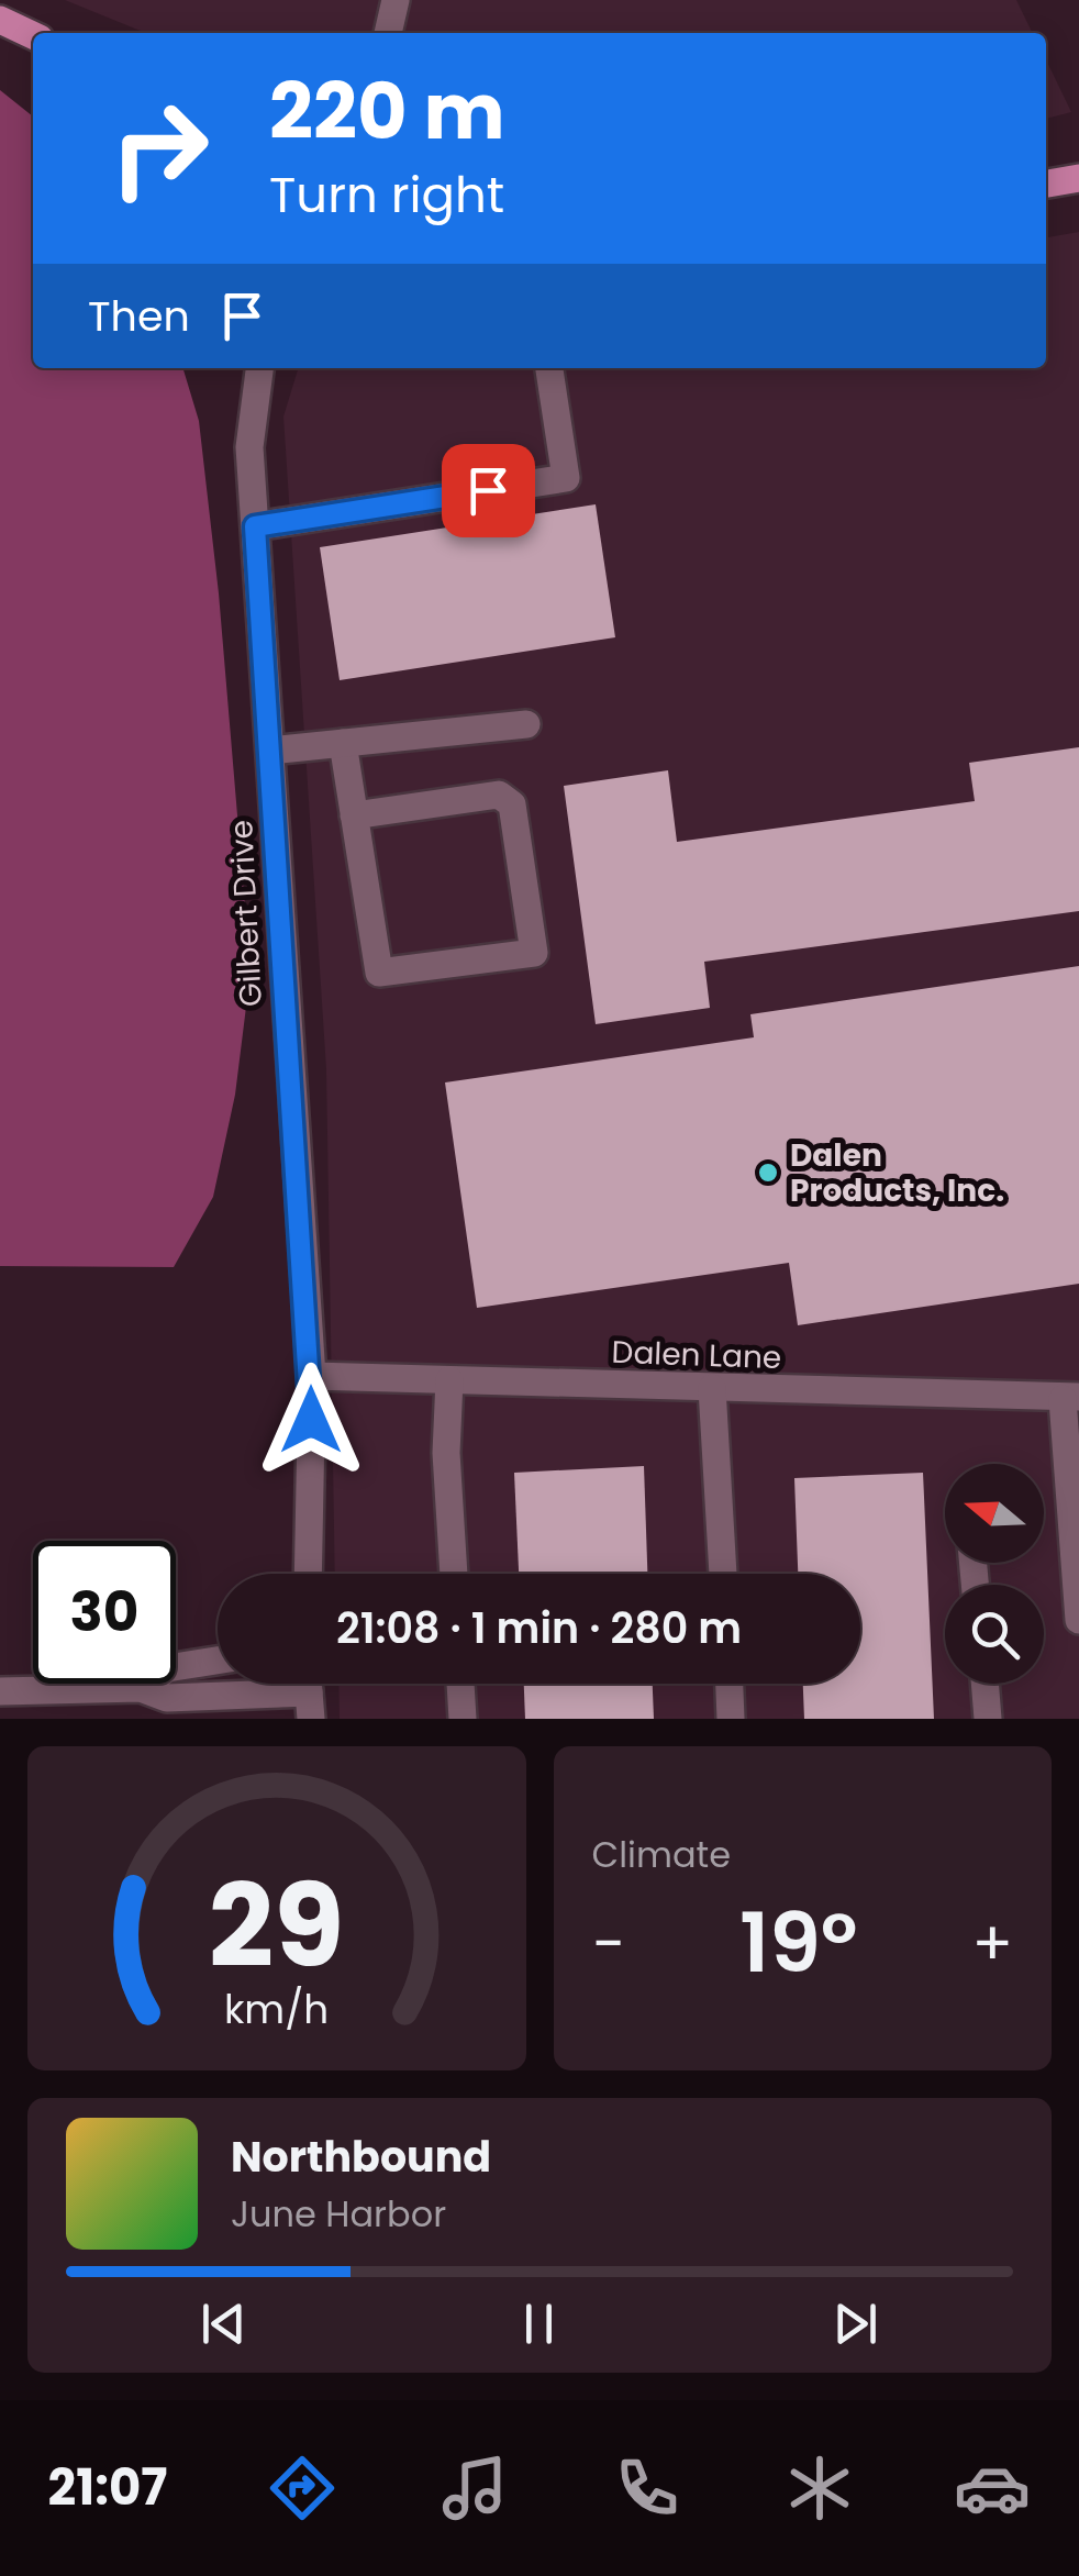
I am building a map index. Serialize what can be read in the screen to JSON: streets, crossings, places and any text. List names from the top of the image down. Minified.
{"streets":{"street":["Gilbert Drive","Dalen Lane"]},"crossings":[["Gilbert Drive","Dalen Lane"]],"places":["Dalen Products, Inc."],"north":"left","page":{"turn":["220 m","Turn right"],"then":"Then","limit":"30","trip":"21:08 · 1 min · 280 m","tile":"Climate","heat":["−","19°","+"],"song":["Northbound","June Harbor"],"tabs":"21:07","gauge":["29","km/h"]}}
